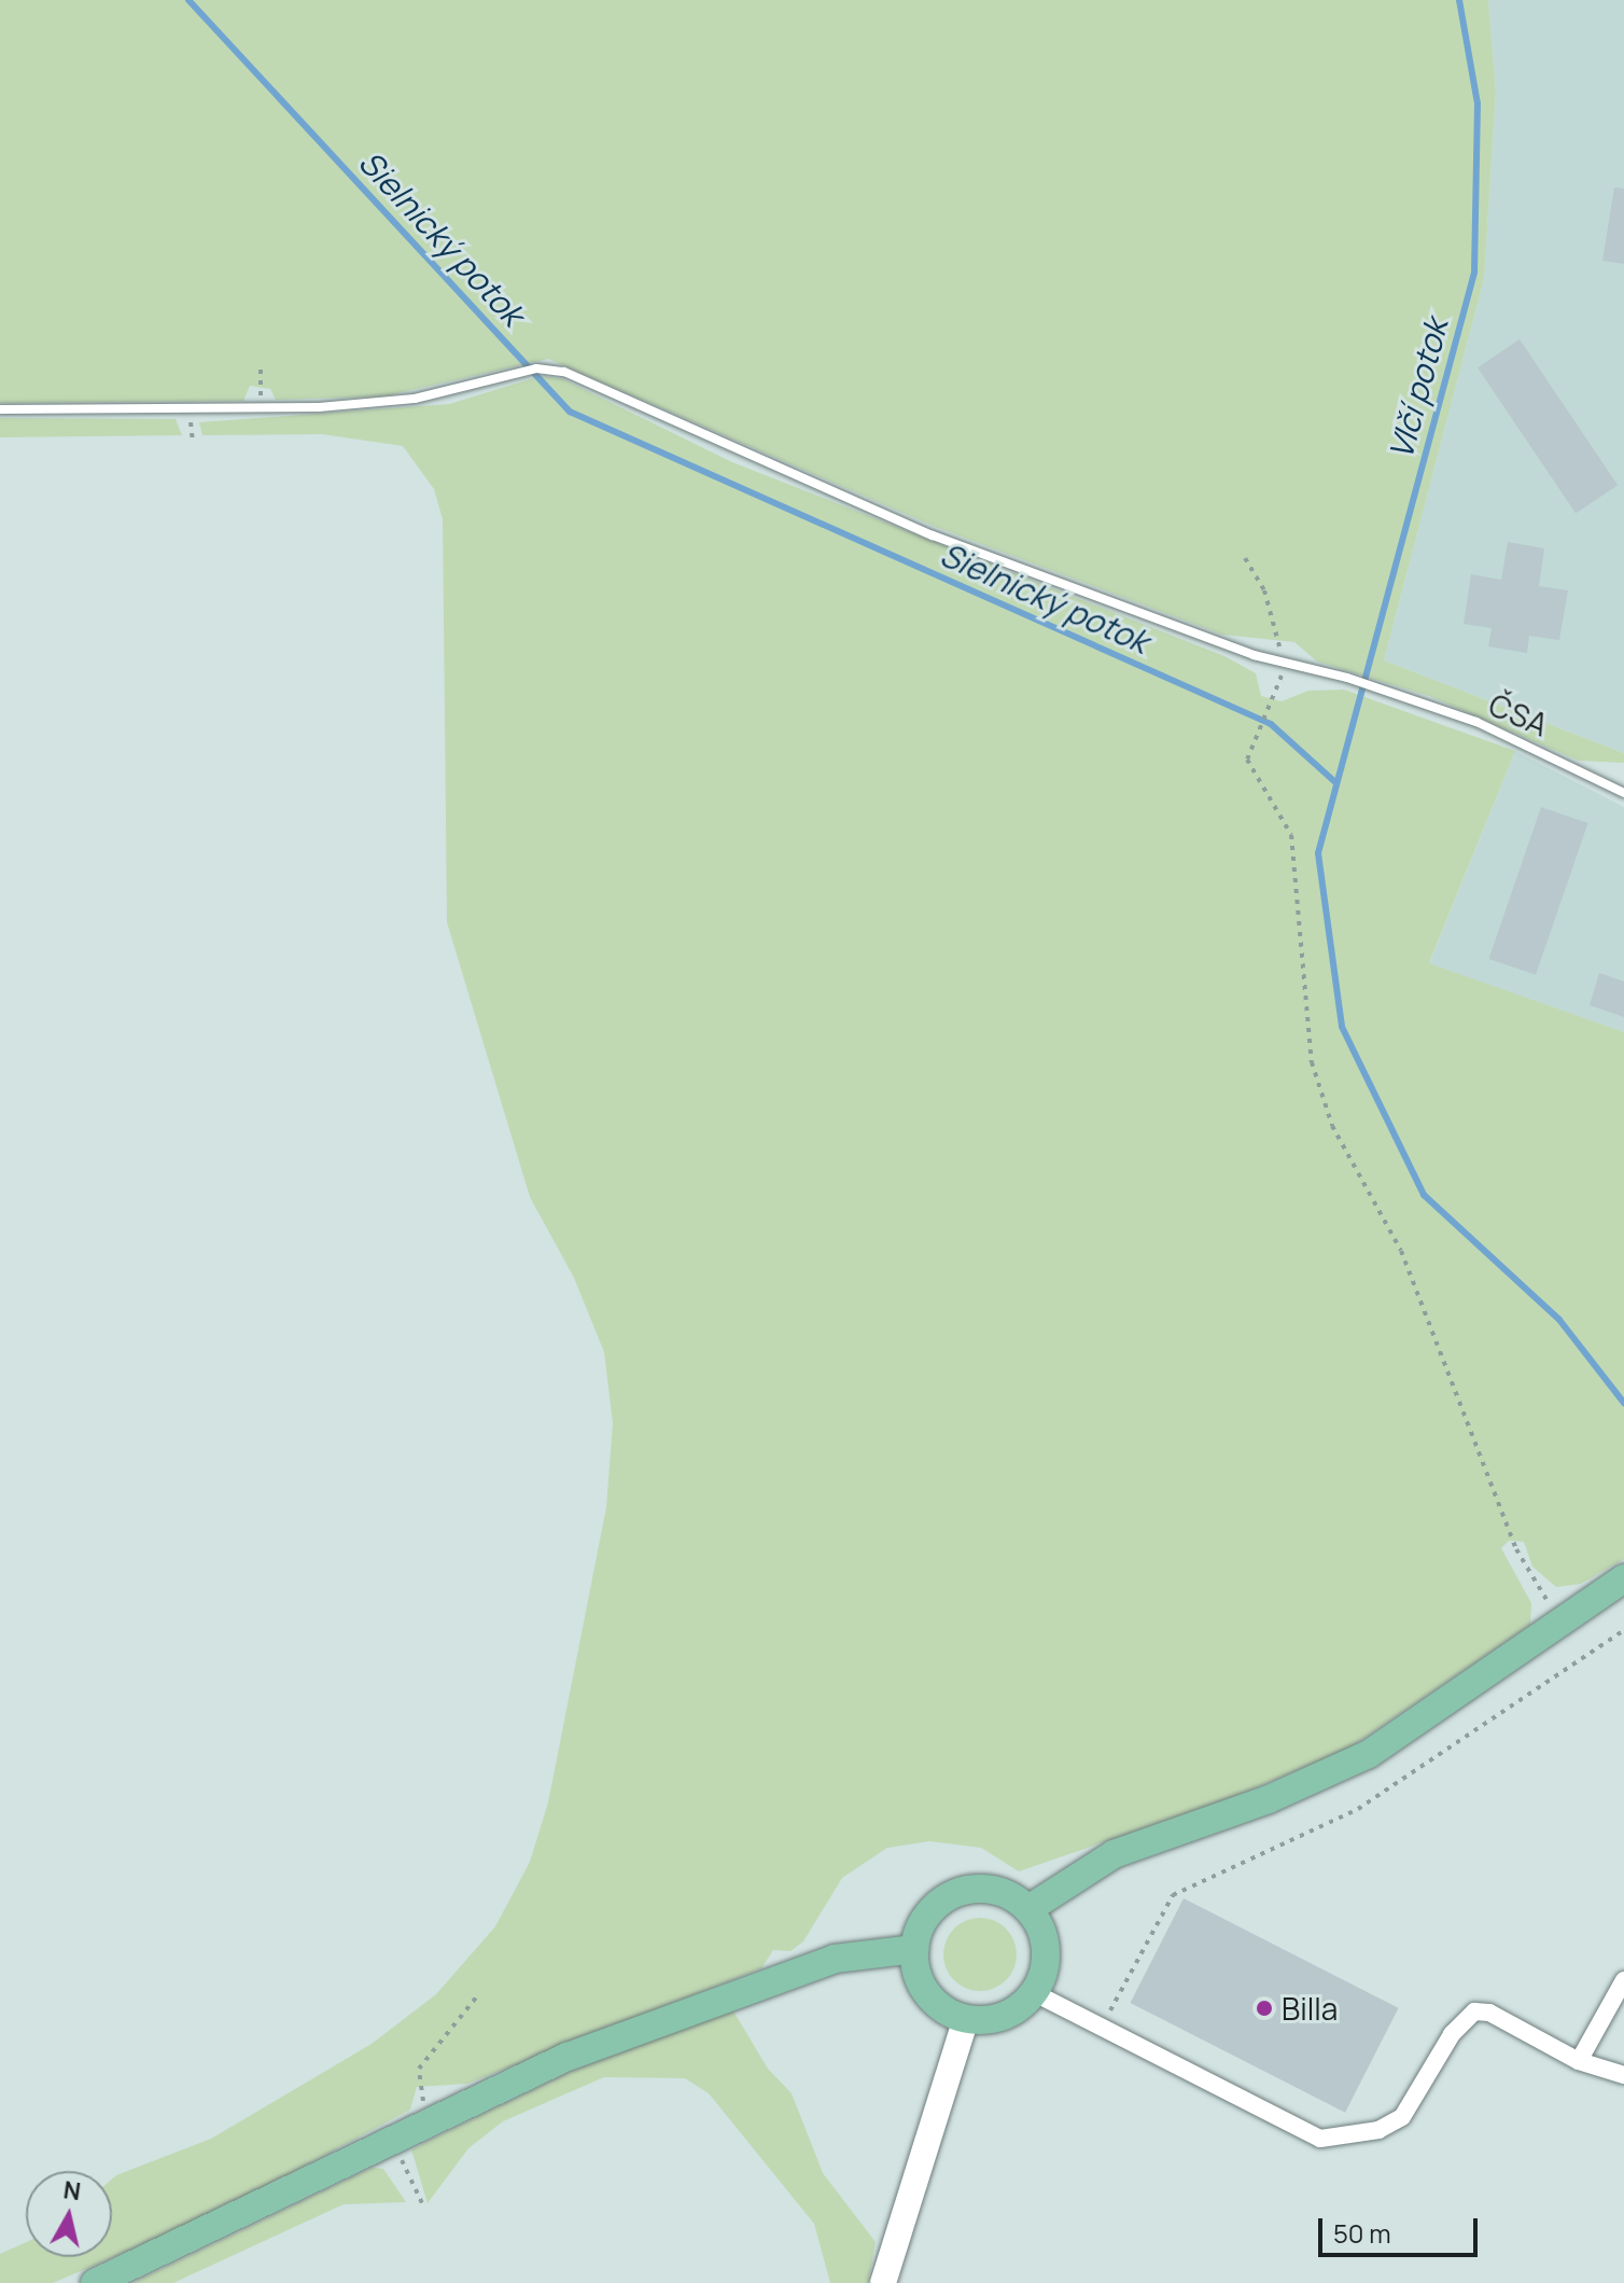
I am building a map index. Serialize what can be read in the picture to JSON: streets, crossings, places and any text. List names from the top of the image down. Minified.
{"streets":{"lane":["ČSA"]},"water":["Sielnický potok","Vlčí potok"],"places":["Billa"],"scale_bar":"50 m","north":"top"}
